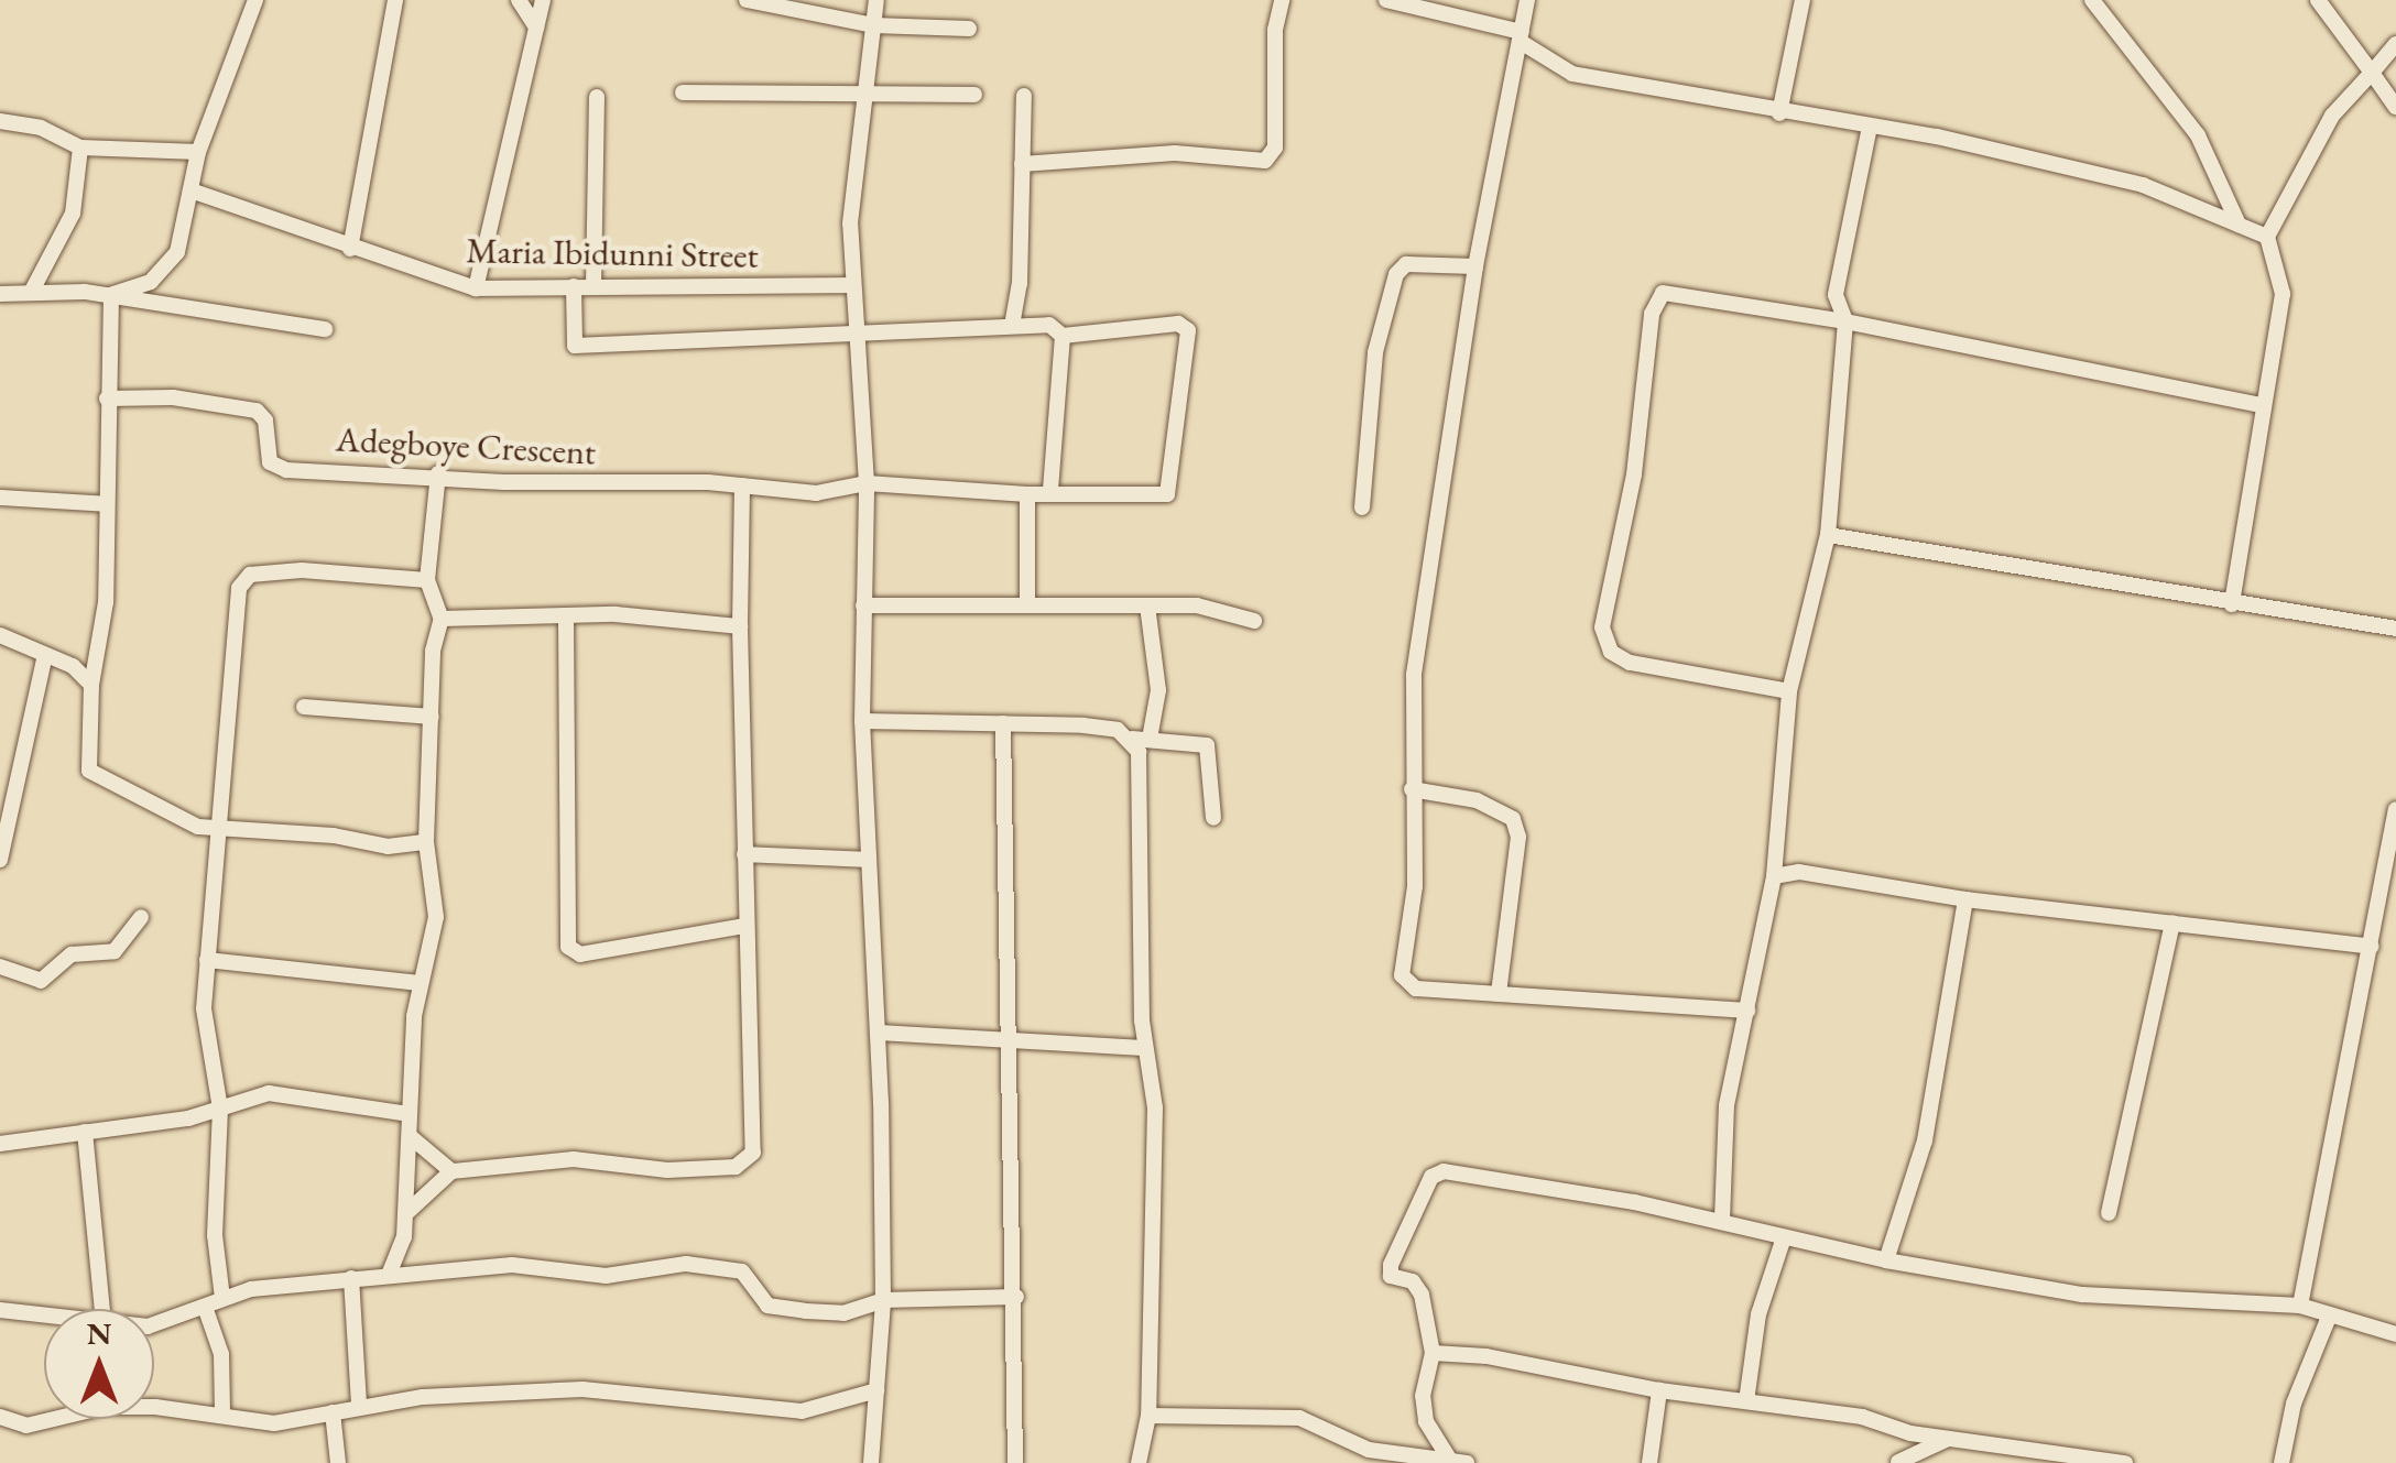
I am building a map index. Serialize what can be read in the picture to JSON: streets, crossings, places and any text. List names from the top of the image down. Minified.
{"streets":{"street":["Maria Ibidunni Street","Adegboye Crescent"]},"north":"top"}
